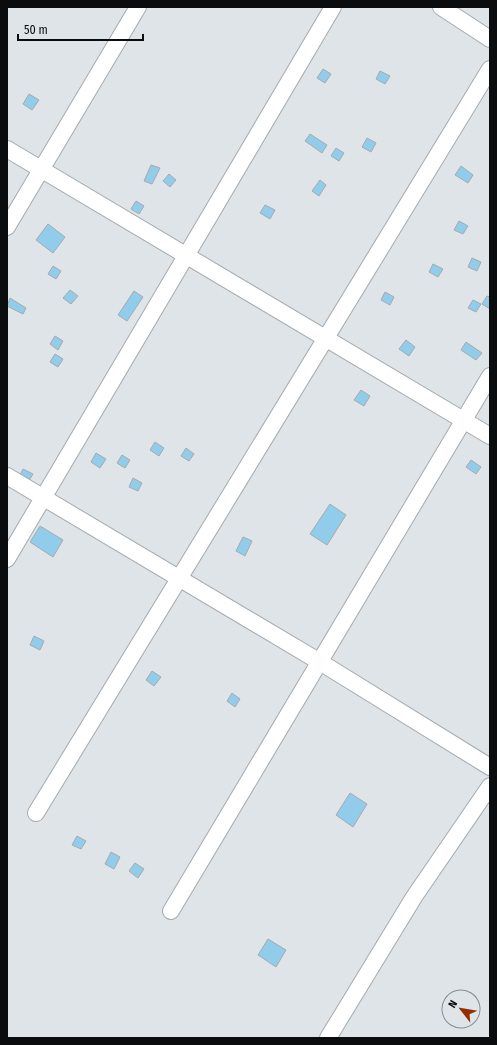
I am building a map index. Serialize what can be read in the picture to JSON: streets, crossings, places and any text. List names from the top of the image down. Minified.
{"scale_bar":"50 m","north":"top left"}
